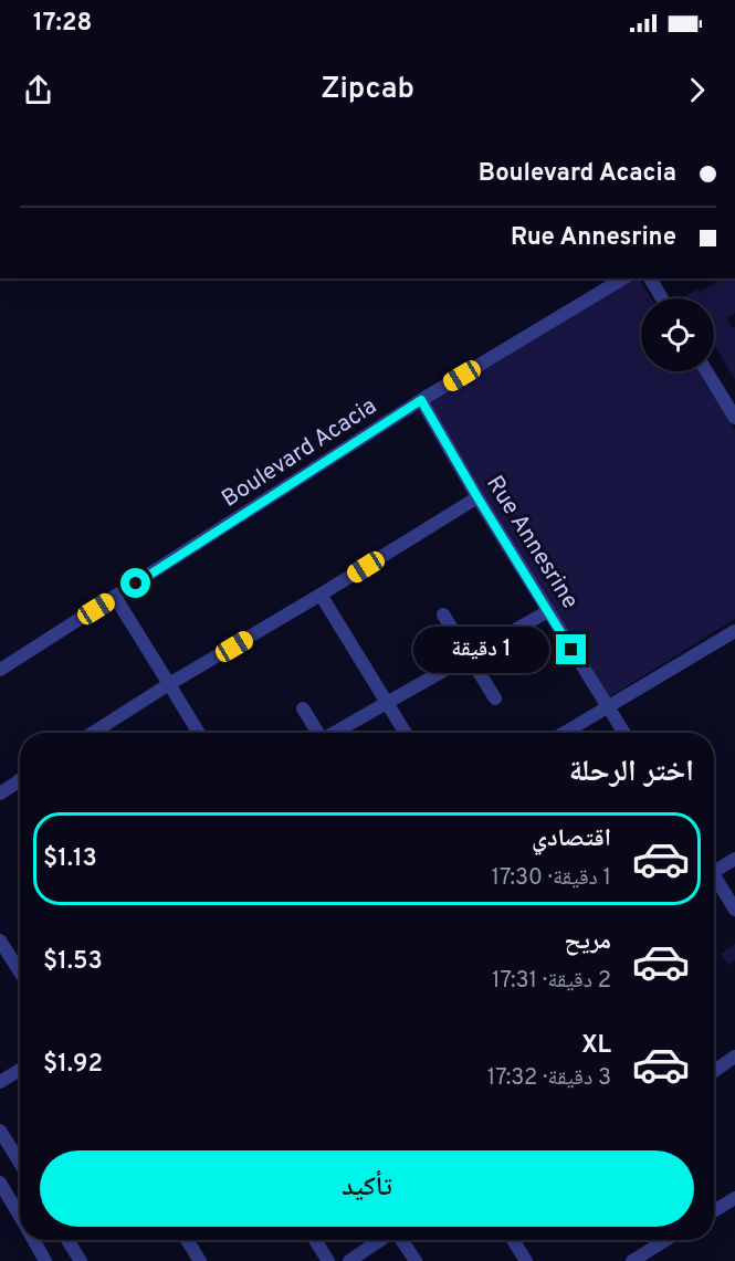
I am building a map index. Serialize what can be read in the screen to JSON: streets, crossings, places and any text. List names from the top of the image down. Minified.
{"streets":{"street":["Boulevard Acacia","Rue Annesrine"]},"crossings":[["Boulevard Acacia","Rue Annesrine"]],"page":{"status":"17:28","header":"Zipcab","banner":["Boulevard Acacia","Rue Annesrine"],"bubble":"1 دقيقة","heading":"اختر الرحلة","list":[{"name":"اقتصادي","note":"1 دقيقة · 17:30","value":"$1.13"},{"name":"مريح","note":"2 دقيقة · 17:31","value":"$1.53"},{"name":"XL","note":"3 دقيقة · 17:32","value":"$1.92"}],"buttons":"تأكيد"}}
